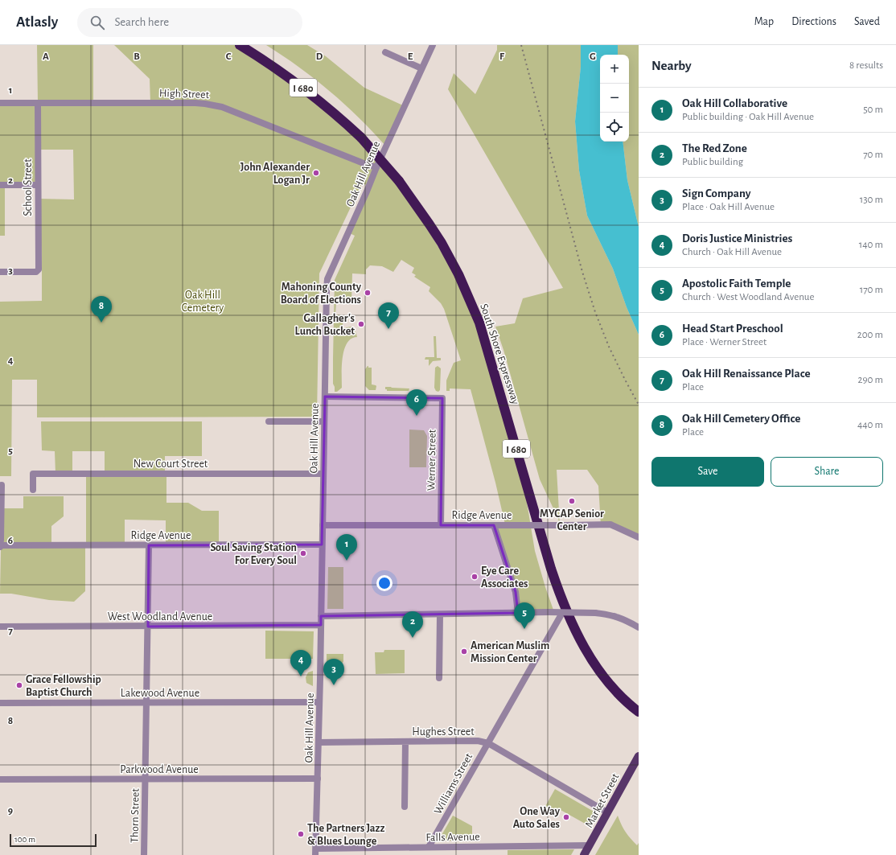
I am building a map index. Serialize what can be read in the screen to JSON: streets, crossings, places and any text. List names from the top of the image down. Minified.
{"streets":{"highway":["I 680","South Shore Expressway"],"main road":["Market Street"],"street":["High Street","Oak Hill Avenue","School Street","Werner Street","New Court Street","Ridge Avenue","West Woodland Avenue","Lakewood Avenue","Hughes Street","Parkwood Avenue","Williams Street","Thorn Street","Falls Avenue"]},"crossings":[["High Street","Oak Hill Avenue"],["High Street","School Street"],["Oak Hill Avenue","Werner Street"],["Oak Hill Avenue","New Court Street"],["Oak Hill Avenue","Ridge Avenue"],["Oak Hill Avenue","West Woodland Avenue"],["Oak Hill Avenue","Lakewood Avenue"],["Oak Hill Avenue","Hughes Street"],["Oak Hill Avenue","Parkwood Avenue"],["Oak Hill Avenue","Falls Avenue"],["Werner Street","Ridge Avenue"],["Ridge Avenue","Thorn Street"],["West Woodland Avenue","Thorn Street"],["Lakewood Avenue","Thorn Street"],["Hughes Street","Williams Street"],["Hughes Street","Market Street"],["Parkwood Avenue","Thorn Street"],["Williams Street","Falls Avenue"],["Market Street","Falls Avenue"]],"parks":["Oak Hill Cemetery"],"places":["John Alexander Logan Jr","Mahoning County Board of Elections","Gallagher's Lunch Bucket","MYCAP Senior Center","Soul Saving Station For Every Soul","Eye Care Associates","American Muslim Mission Center","Grace Fellowship Baptist Church","One Way Auto Sales","The Partners Jazz & Blues Lounge"],"scale_bar":"100 m","page":{"header":"Atlasly","search":"Search here","nav":["Map","Directions","Saved"],"heading":["Nearby","8 results"],"map_buttons":["+","−"],"list":[{"mark":"1","name":"Oak Hill Collaborative","note":"Public building · Oak Hill Avenue","value":"50 m"},{"mark":"2","name":"The Red Zone","note":"Public building","value":"70 m"},{"mark":"3","name":"Sign Company","note":"Place · Oak Hill Avenue","value":"130 m"},{"mark":"4","name":"Doris Justice Ministries","note":"Church · Oak Hill Avenue","value":"140 m"},{"mark":"5","name":"Apostolic Faith Temple","note":"Church · West Woodland Avenue","value":"170 m"},{"mark":"6","name":"Head Start Preschool","note":"Place · Werner Street","value":"200 m"},{"mark":"7","name":"Oak Hill Renaissance Place","note":"Place","value":"290 m"},{"mark":"8","name":"Oak Hill Cemetery Office","note":"Place","value":"440 m"}],"pins":["8","7","6","1","5","2","4","3"],"buttons":["Save","Share"],"scale":"100 m"},"grid":{"columns":["A","B","C","D","E","F","G"],"rows":["1","2","3","4","5","6","7","8","9"]}}
